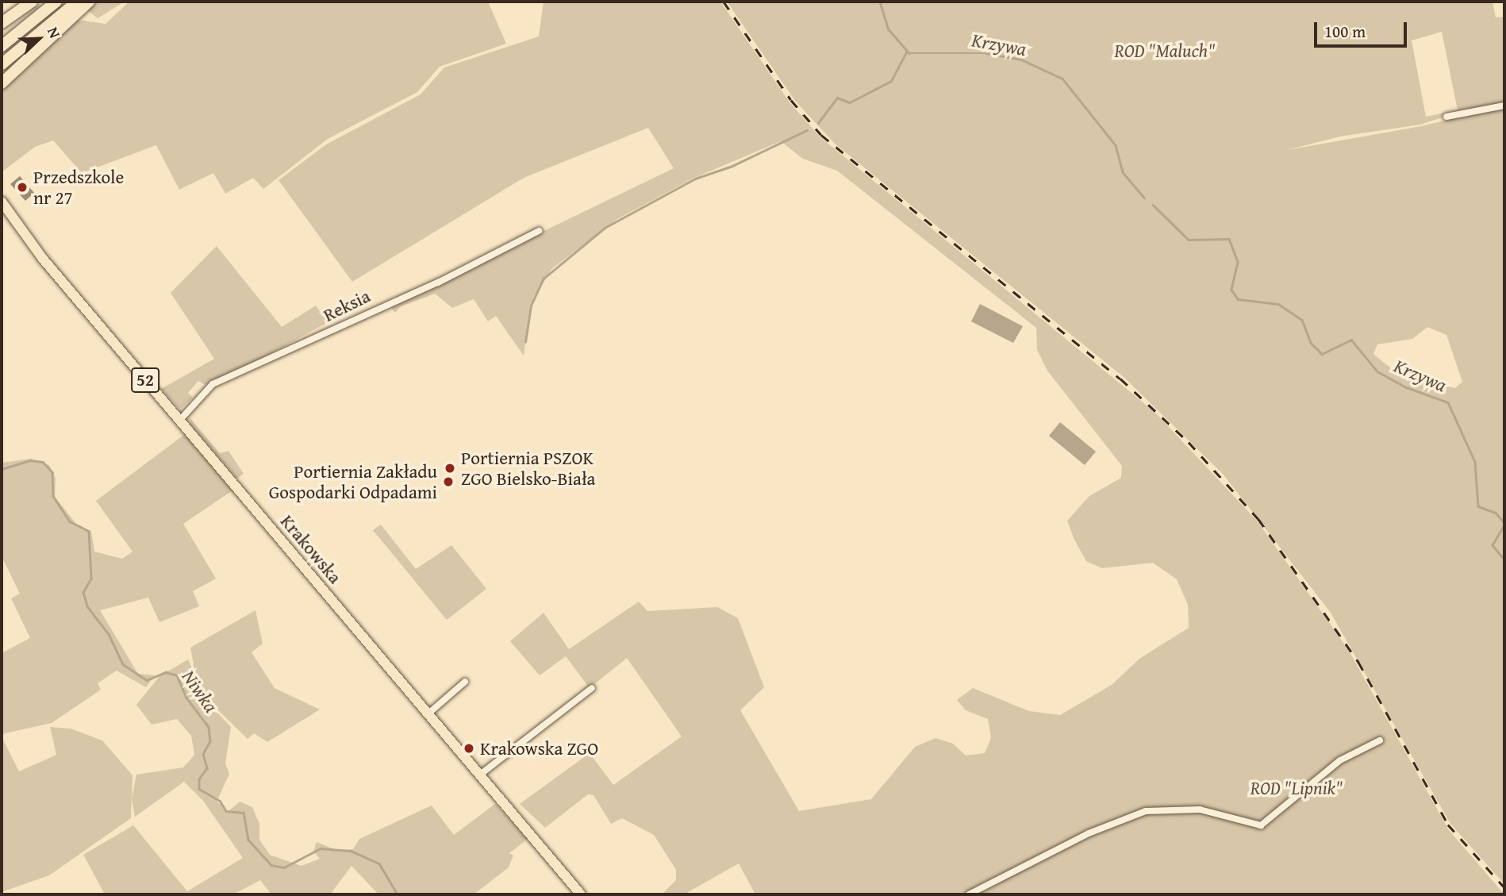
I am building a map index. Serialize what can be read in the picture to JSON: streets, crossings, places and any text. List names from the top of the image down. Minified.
{"streets":{"main road":["52","Krakowska"],"street":["Reksia"]},"crossings":[["Reksia","Krakowska"]],"water":["Krzywa","Niwka"],"parks":["ROD \"Maluch\"","ROD \"Lipnik\""],"places":["Przedszkole nr 27","Portiernia PSZOK ZGO Bielsko-Biała","Portiernia Zakładu Gospodarki Odpadami","Krakowska ZGO"],"scale_bar":"100 m","north":"top right"}
